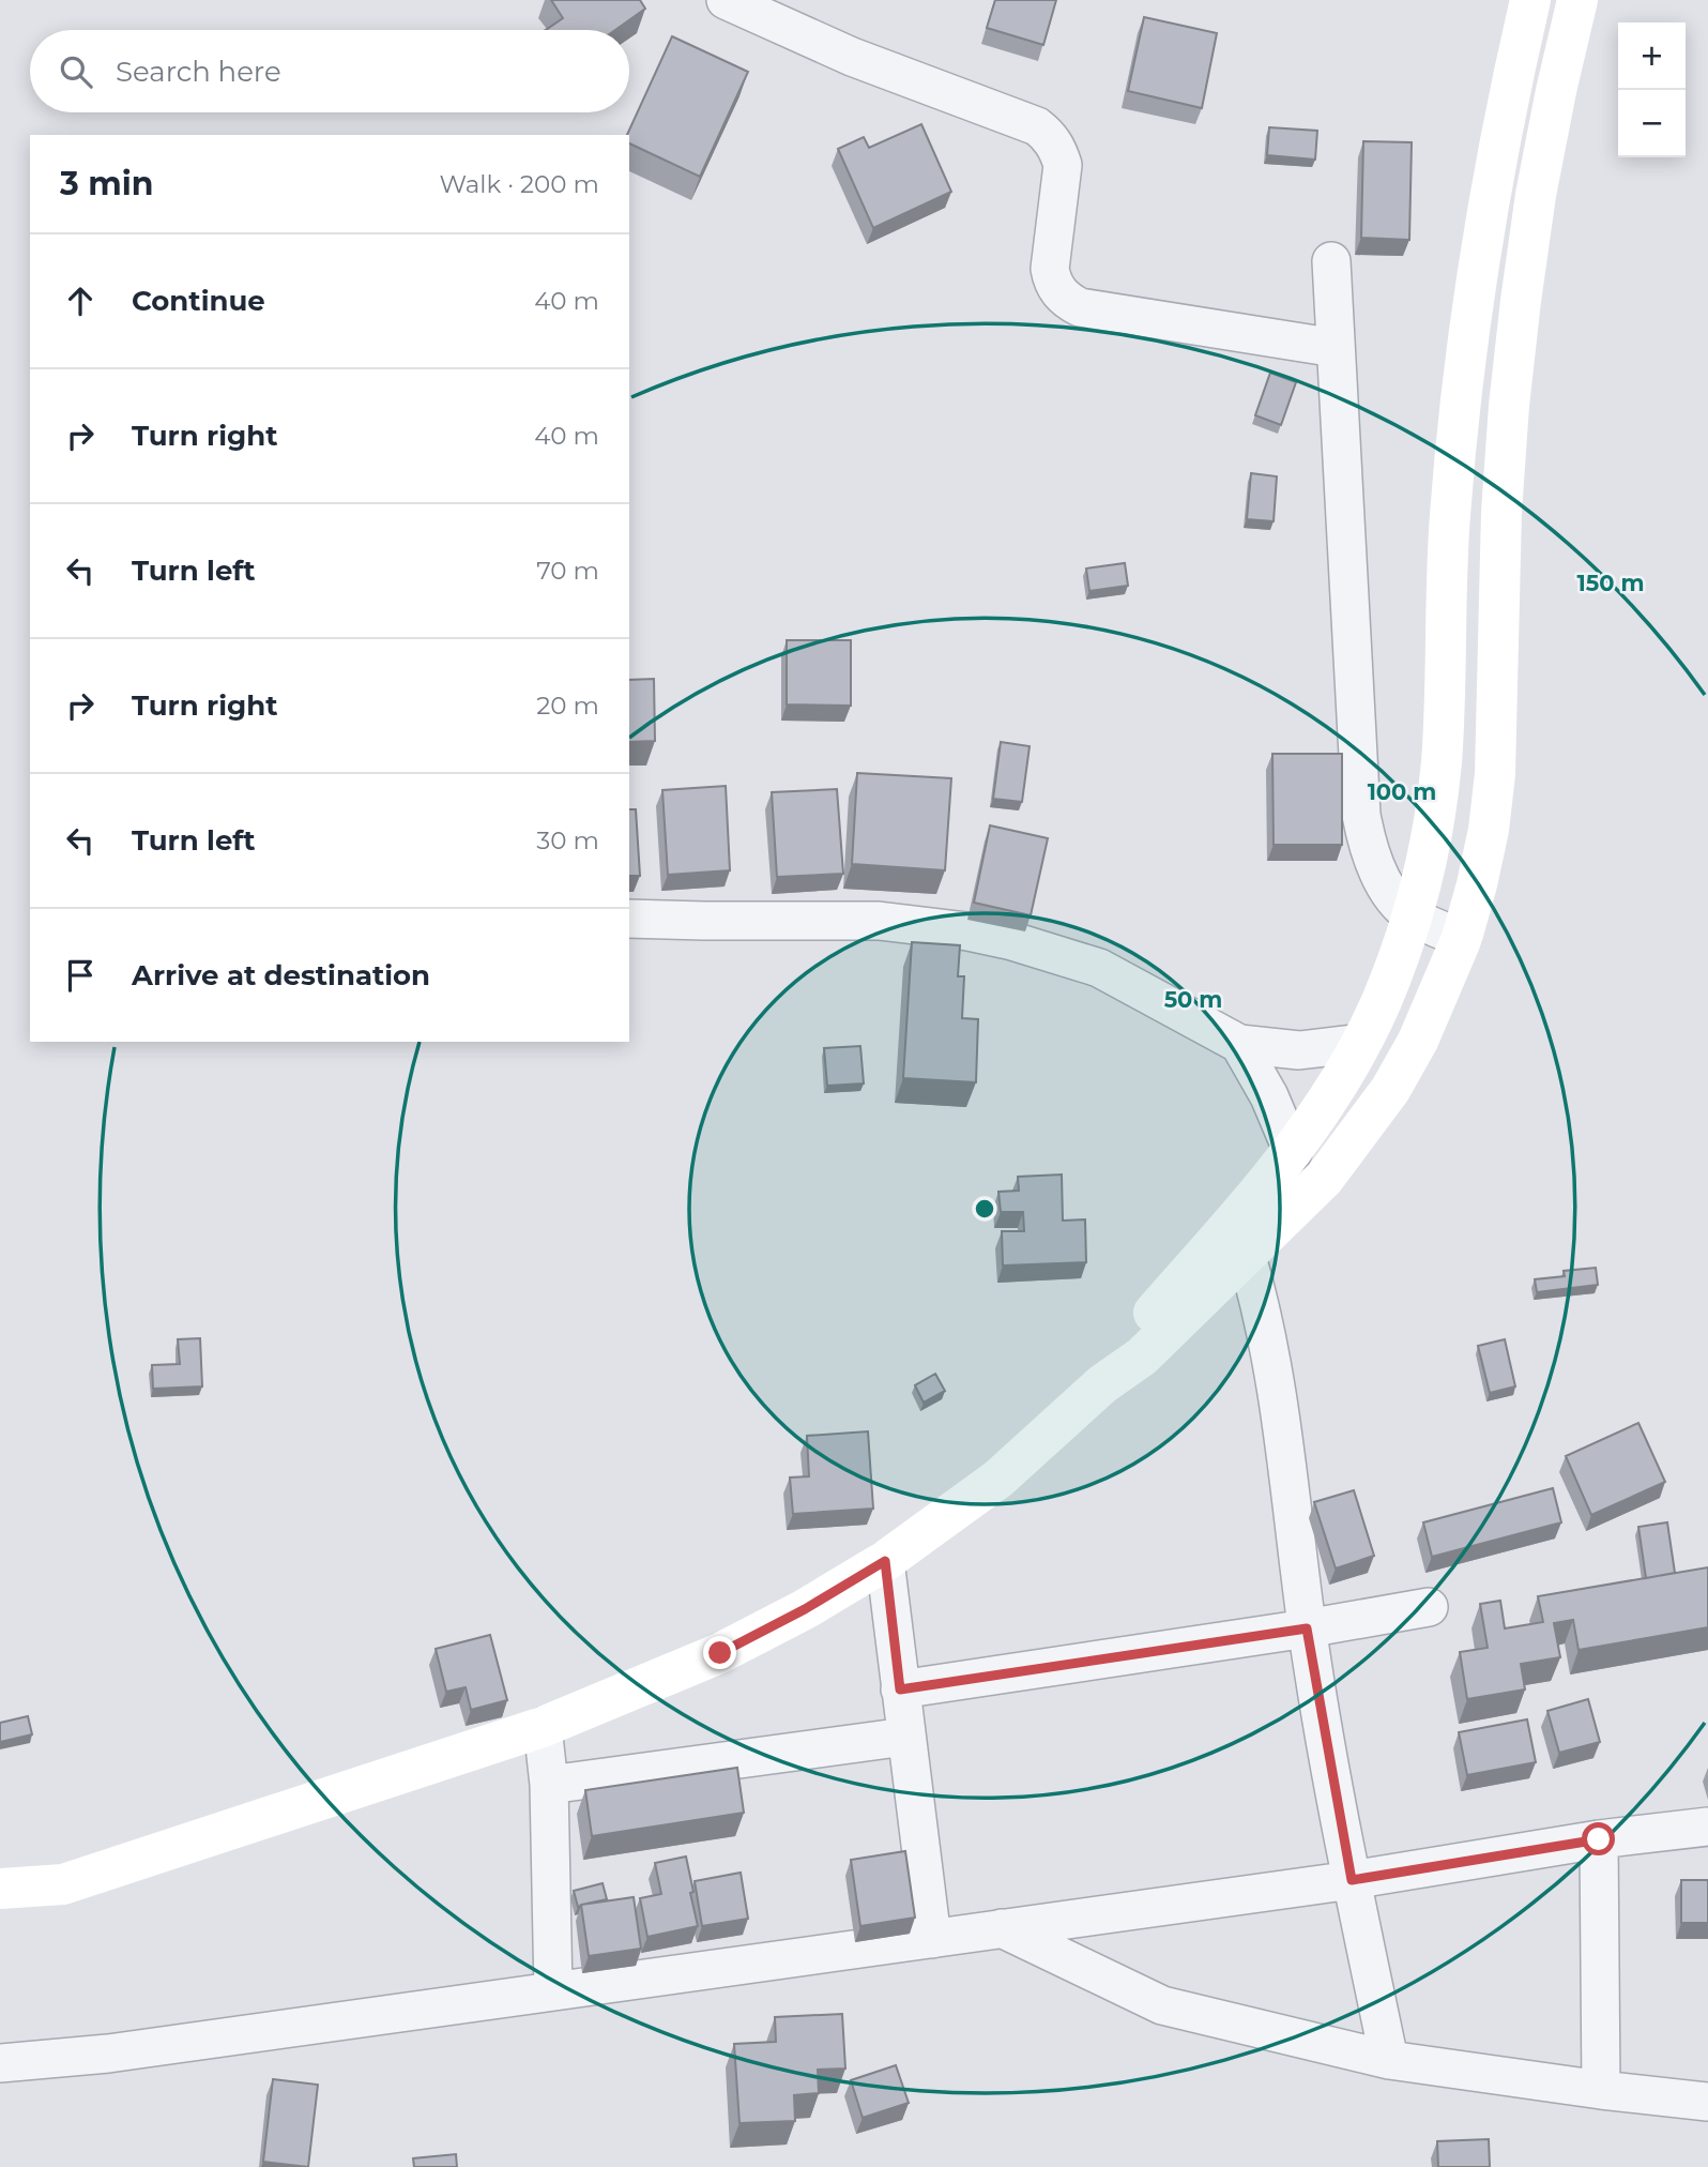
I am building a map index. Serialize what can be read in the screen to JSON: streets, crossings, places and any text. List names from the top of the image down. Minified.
{"page":{"map_buttons":["+","−"],"search":"Search here","heading":["3 min","Walk · 200 m"],"list":[["Continue","40 m"],["Turn right","40 m"],["Turn left","70 m"],["Turn right","20 m"],["Turn left","30 m"],"Arrive at destination"]},"rings":["150 m","100 m","50 m"]}
